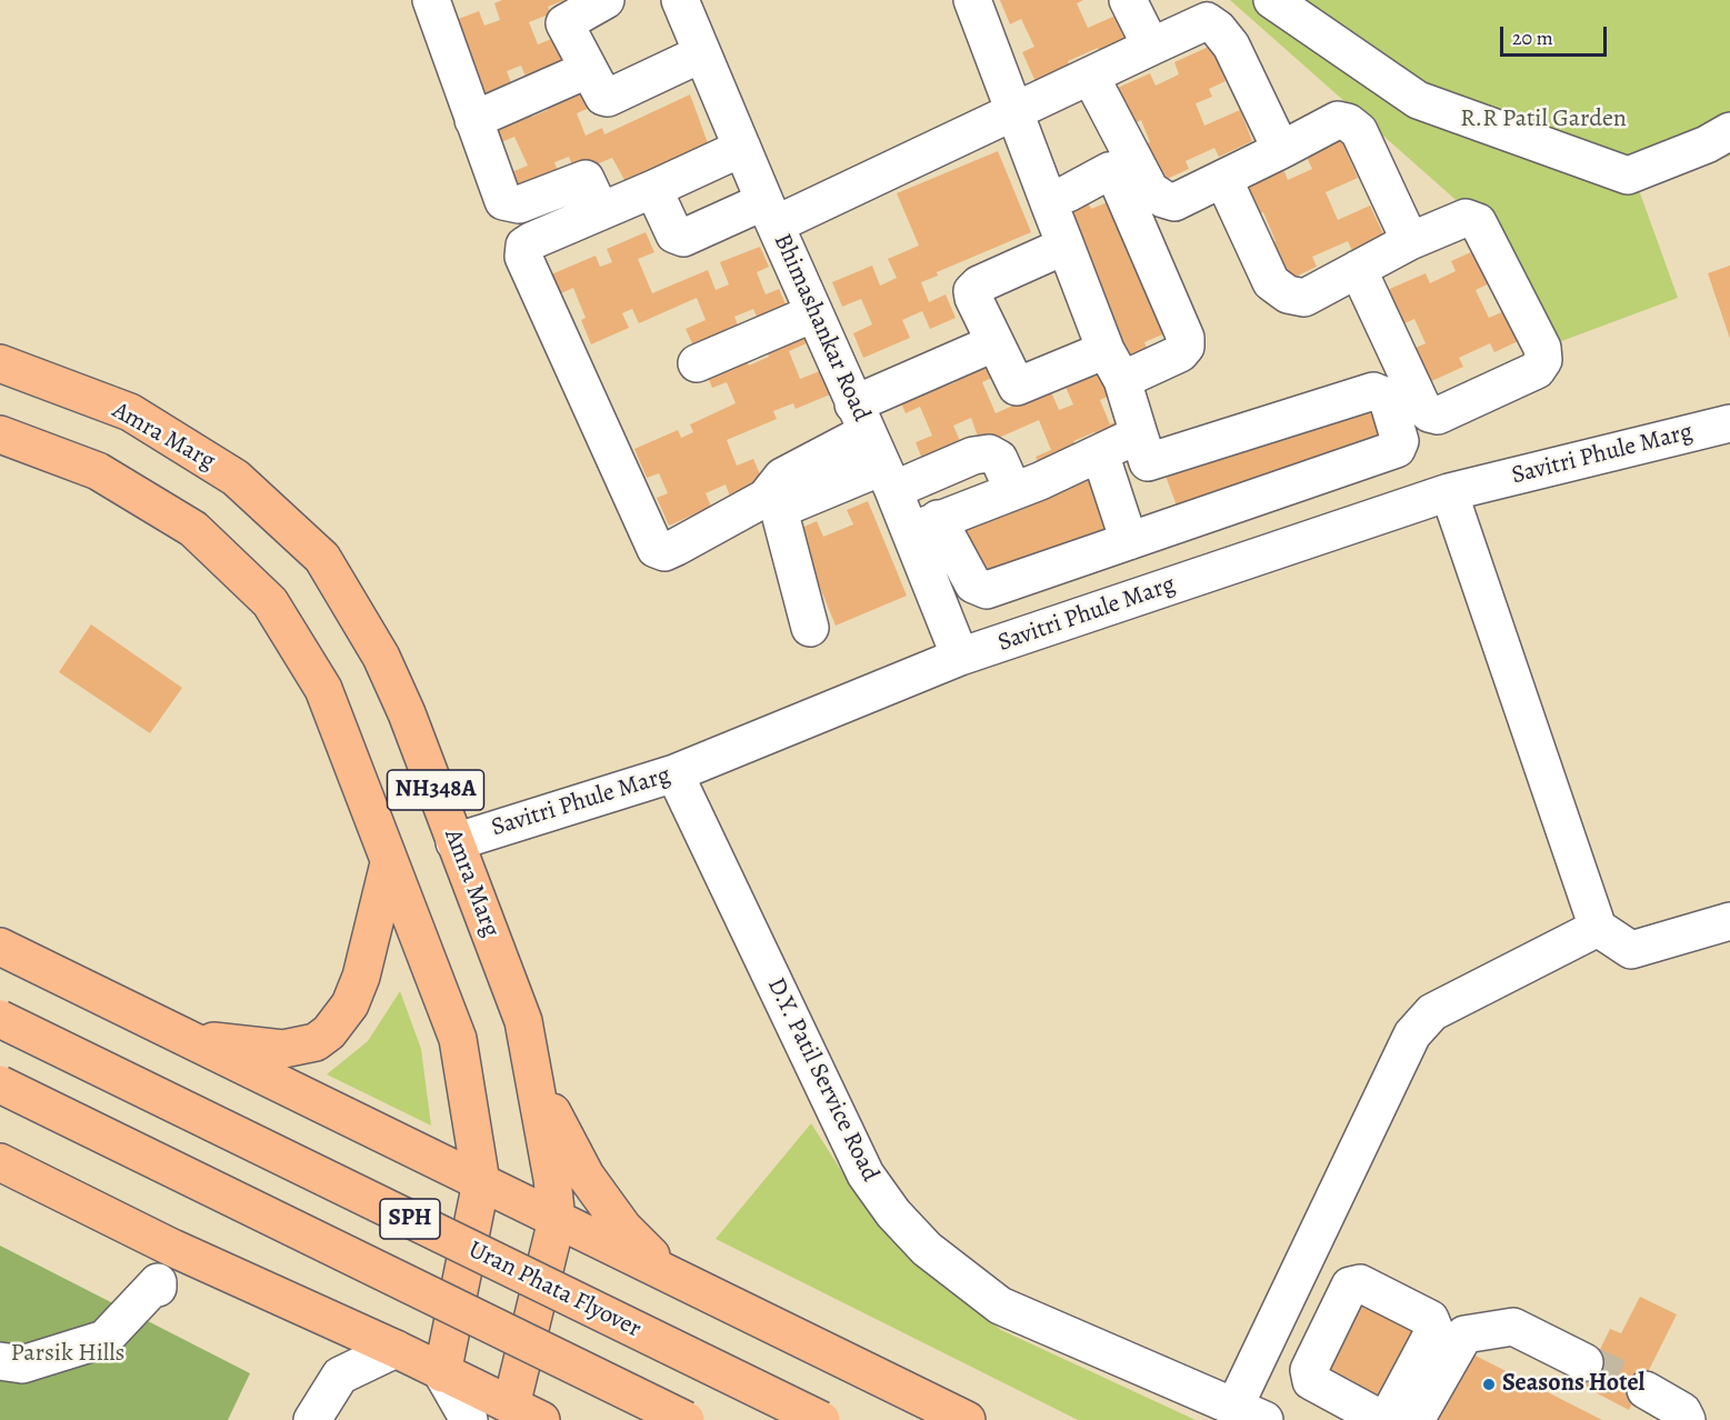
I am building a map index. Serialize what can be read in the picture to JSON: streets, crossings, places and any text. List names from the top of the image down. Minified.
{"streets":{"highway":["Amra Marg","NH348A","SPH","Uran Phata Flyover"],"street":["Bhimashankar Road","Savitri Phule Marg","D.Y. Patil Service Road"]},"crossings":[["Bhimashankar Road","Savitri Phule Marg"],["Amra Marg","Savitri Phule Marg"],["Savitri Phule Marg","D.Y. Patil Service Road"]],"parks":["R.R Patil Garden","Parsik Hills"],"places":["Seasons Hotel"],"scale_bar":"20 m"}
